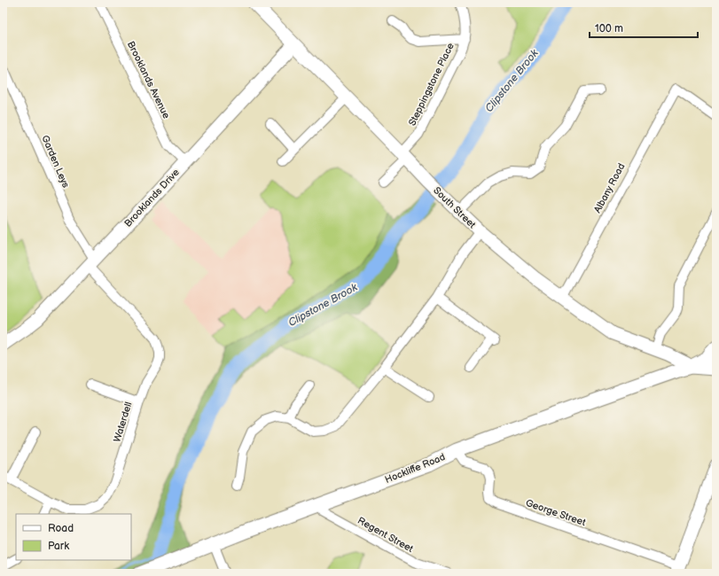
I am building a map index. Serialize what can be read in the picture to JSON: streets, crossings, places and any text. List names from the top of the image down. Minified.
{"streets":{"main road":["Hockliffe Road"],"street":["Brooklands Avenue","Steppingstone Place","Garden Leys","Albany Road","Brooklands Drive","South Street","Waterdell","George Street","Regent Street"]},"crossings":[["Brooklands Avenue","Brooklands Drive"],["Steppingstone Place","South Street"],["Garden Leys","Brooklands Drive"],["Garden Leys","Waterdell"],["Albany Road","South Street"],["Brooklands Drive","South Street"],["Brooklands Drive","Waterdell"],["South Street","Hockliffe Road"],["Hockliffe Road","George Street"],["Hockliffe Road","Regent Street"]],"water":["Clipstone Brook"],"legend":["Road","Park"],"scale_bar":"100 m"}
